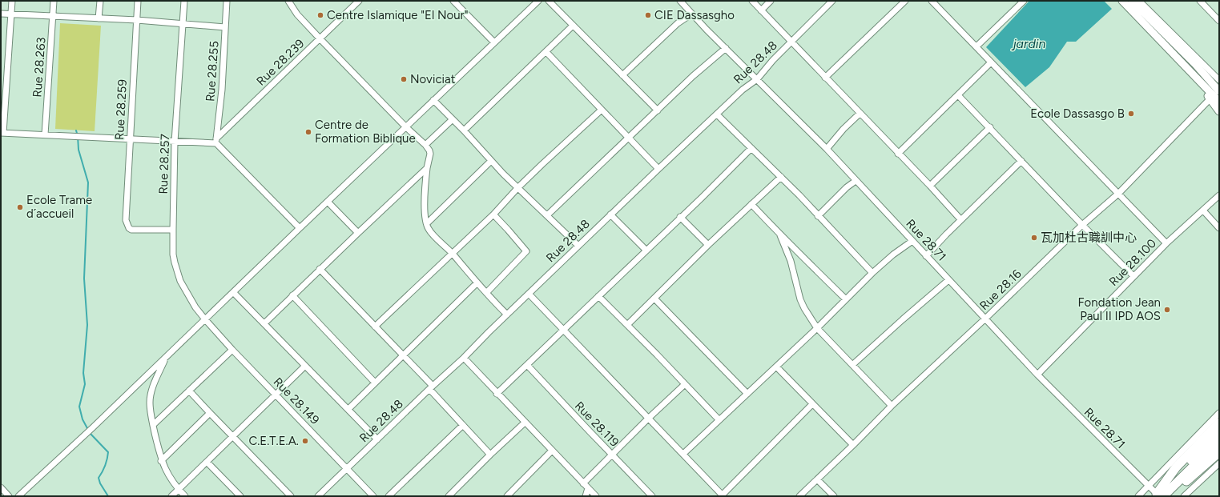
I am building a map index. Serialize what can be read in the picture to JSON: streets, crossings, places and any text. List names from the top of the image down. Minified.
{"streets":{"street":["Rue 28.239","Rue 28.48","Rue 28.263","Rue 28.255","Rue 28.259","Rue 28.257","Rue 28.71","Rue 28.100","Rue 28.16","Rue 28.149","Rue 28.119"]},"crossings":[["Rue 28.239","Rue 28.255"],["Rue 28.48","Rue 28.71"],["Rue 28.48","Rue 28.149"],["Rue 28.259","Rue 28.257"],["Rue 28.257","Rue 28.149"],["Rue 28.71","Rue 28.100"],["Rue 28.71","Rue 28.16"]],"water":["jardin"],"places":["Centre Islamique \"El Nour\"","CIE Dassasgho","Noviciat","Ecole Dassasgo B","Centre de Formation Biblique","Ecole Trame d´accueil","瓦加杜古職訓中心","Fondation Jean Paul II IPD AOS","C.E.T.E.A."]}
